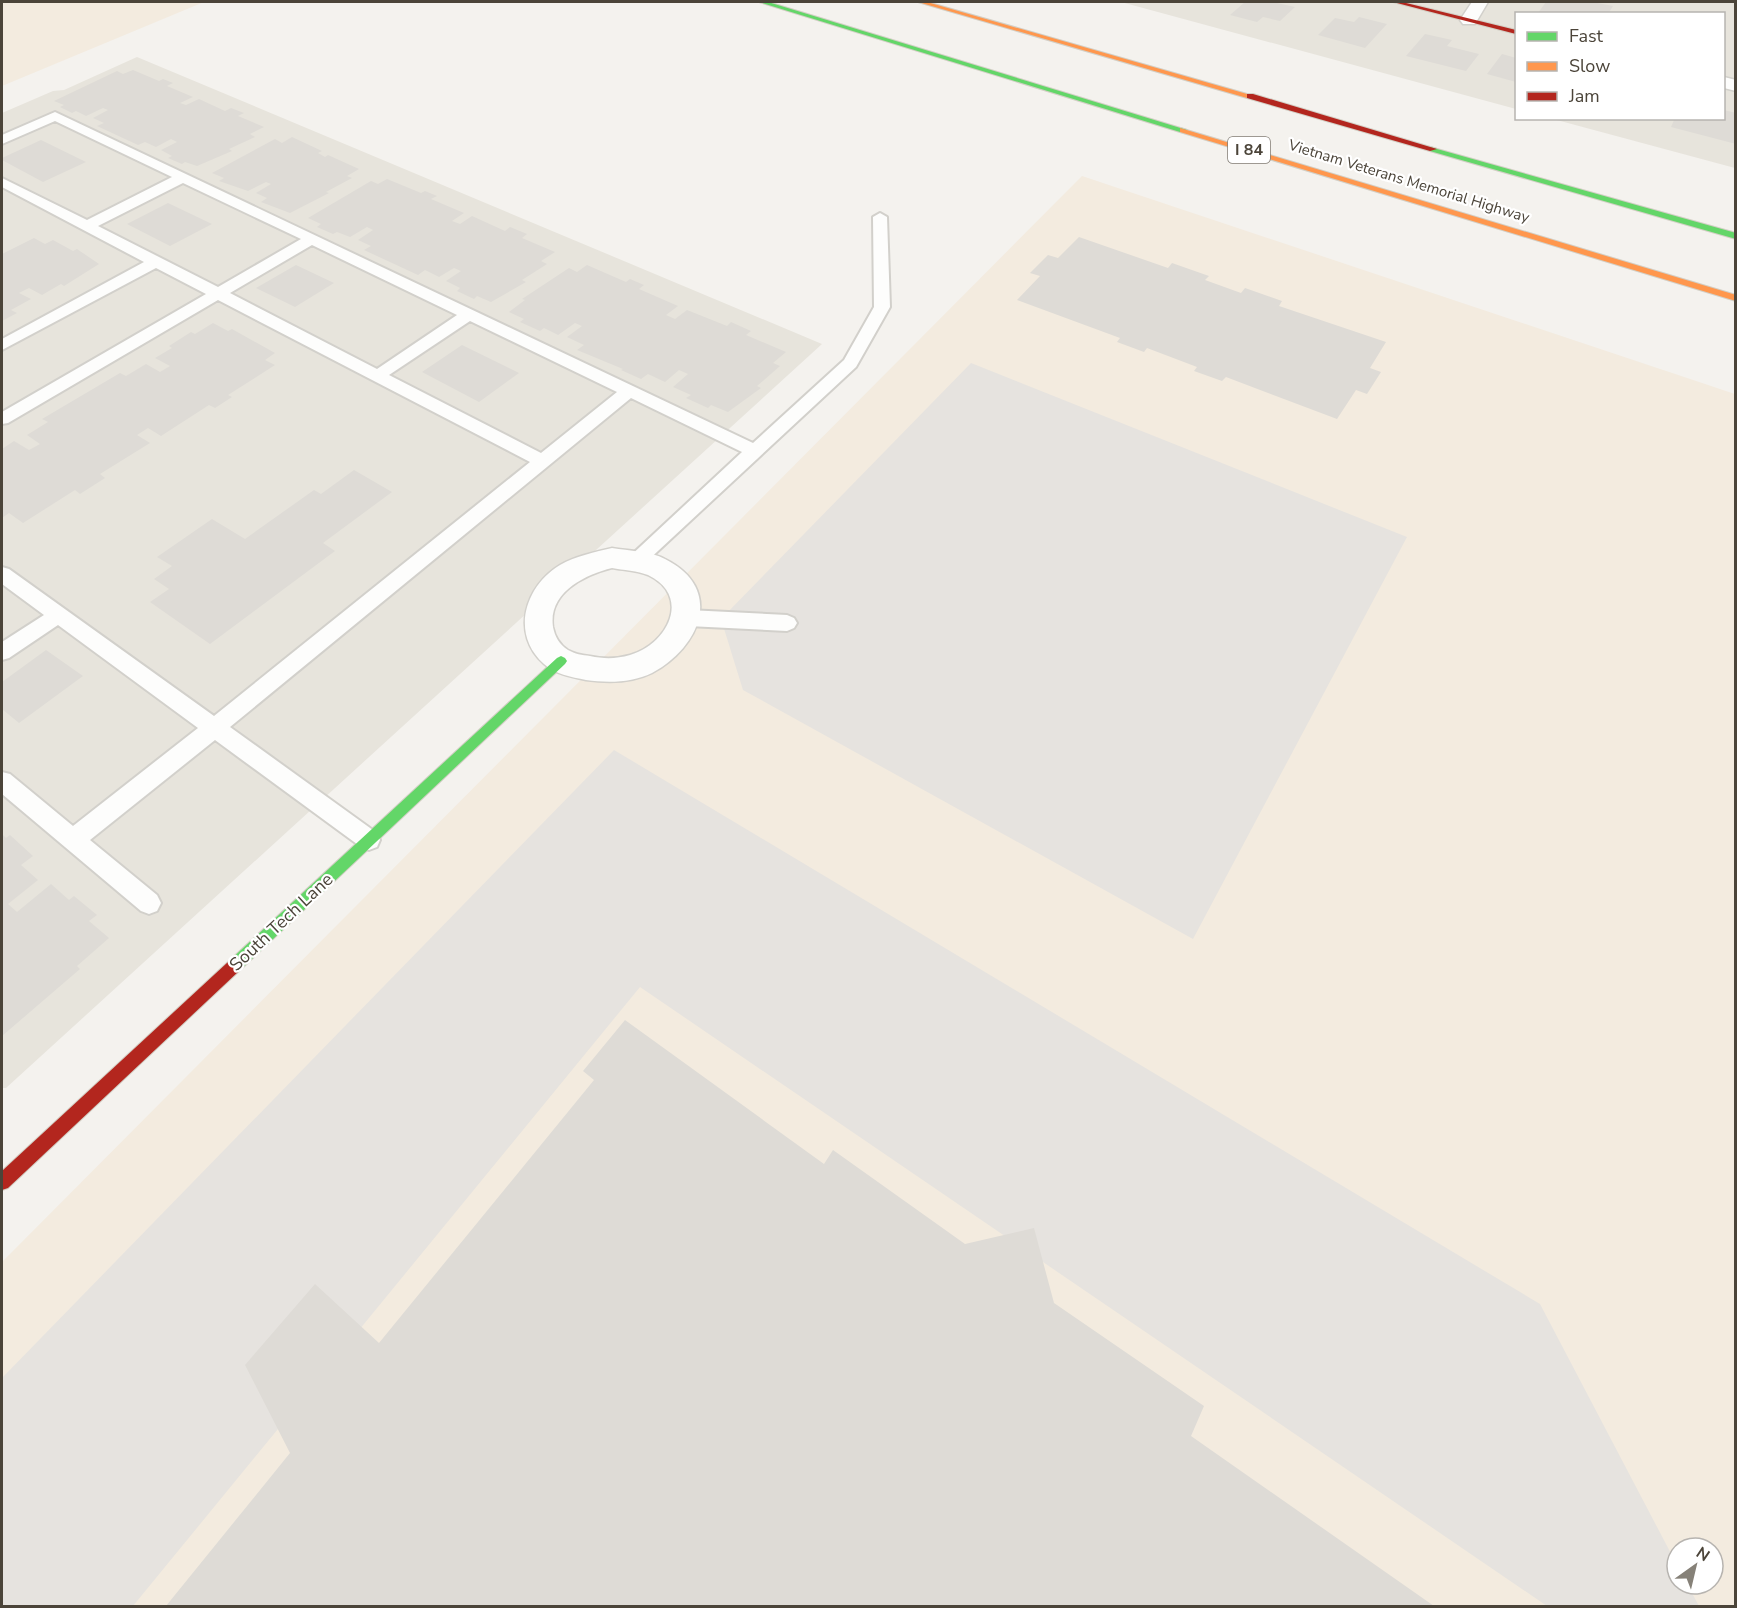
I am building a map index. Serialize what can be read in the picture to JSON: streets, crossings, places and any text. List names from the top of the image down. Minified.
{"streets":{"main road":["I 84","Vietnam Veterans Memorial Highway","South Tech Lane"]},"legend":["Fast","Slow","Jam"],"north":"top right"}
